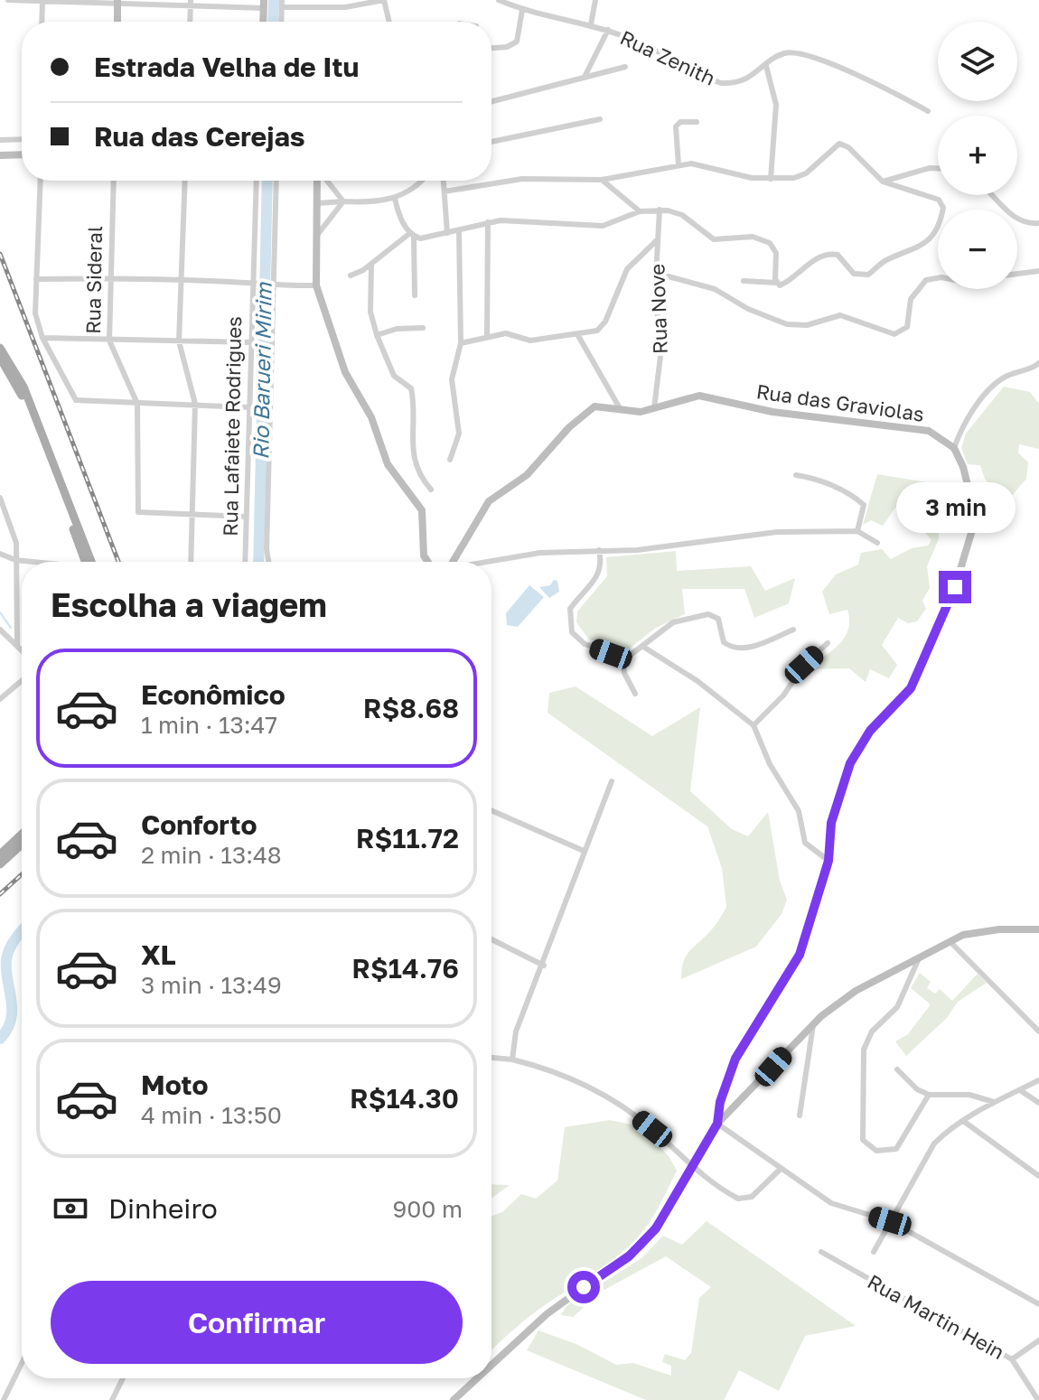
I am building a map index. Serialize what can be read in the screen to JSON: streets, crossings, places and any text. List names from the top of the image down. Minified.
{"streets":{"main road":["Rua das Graviolas"],"street":["Rua Zenith","Rua Sideral","Rua Nove","Rua Lafaiete Rodrigues","Rua Martin Hein"]},"crossings":[["Rua Nove","Rua das Graviolas"]],"water":["Rio Barueri Mirim"],"page":{"map_buttons":["+","−"],"banner":["Estrada Velha de Itu","Rua das Cerejas"],"bubble":"3 min","heading":"Escolha a viagem","list":[{"name":"Econômico","note":"1 min · 13:47","value":"R$8.68"},{"name":"Conforto","note":"2 min · 13:48","value":"R$11.72"},{"name":"XL","note":"3 min · 13:49","value":"R$14.76"},{"name":"Moto","note":"4 min · 13:50","value":"R$14.30"}],"pay":["Dinheiro","900 m"],"buttons":"Confirmar"}}
